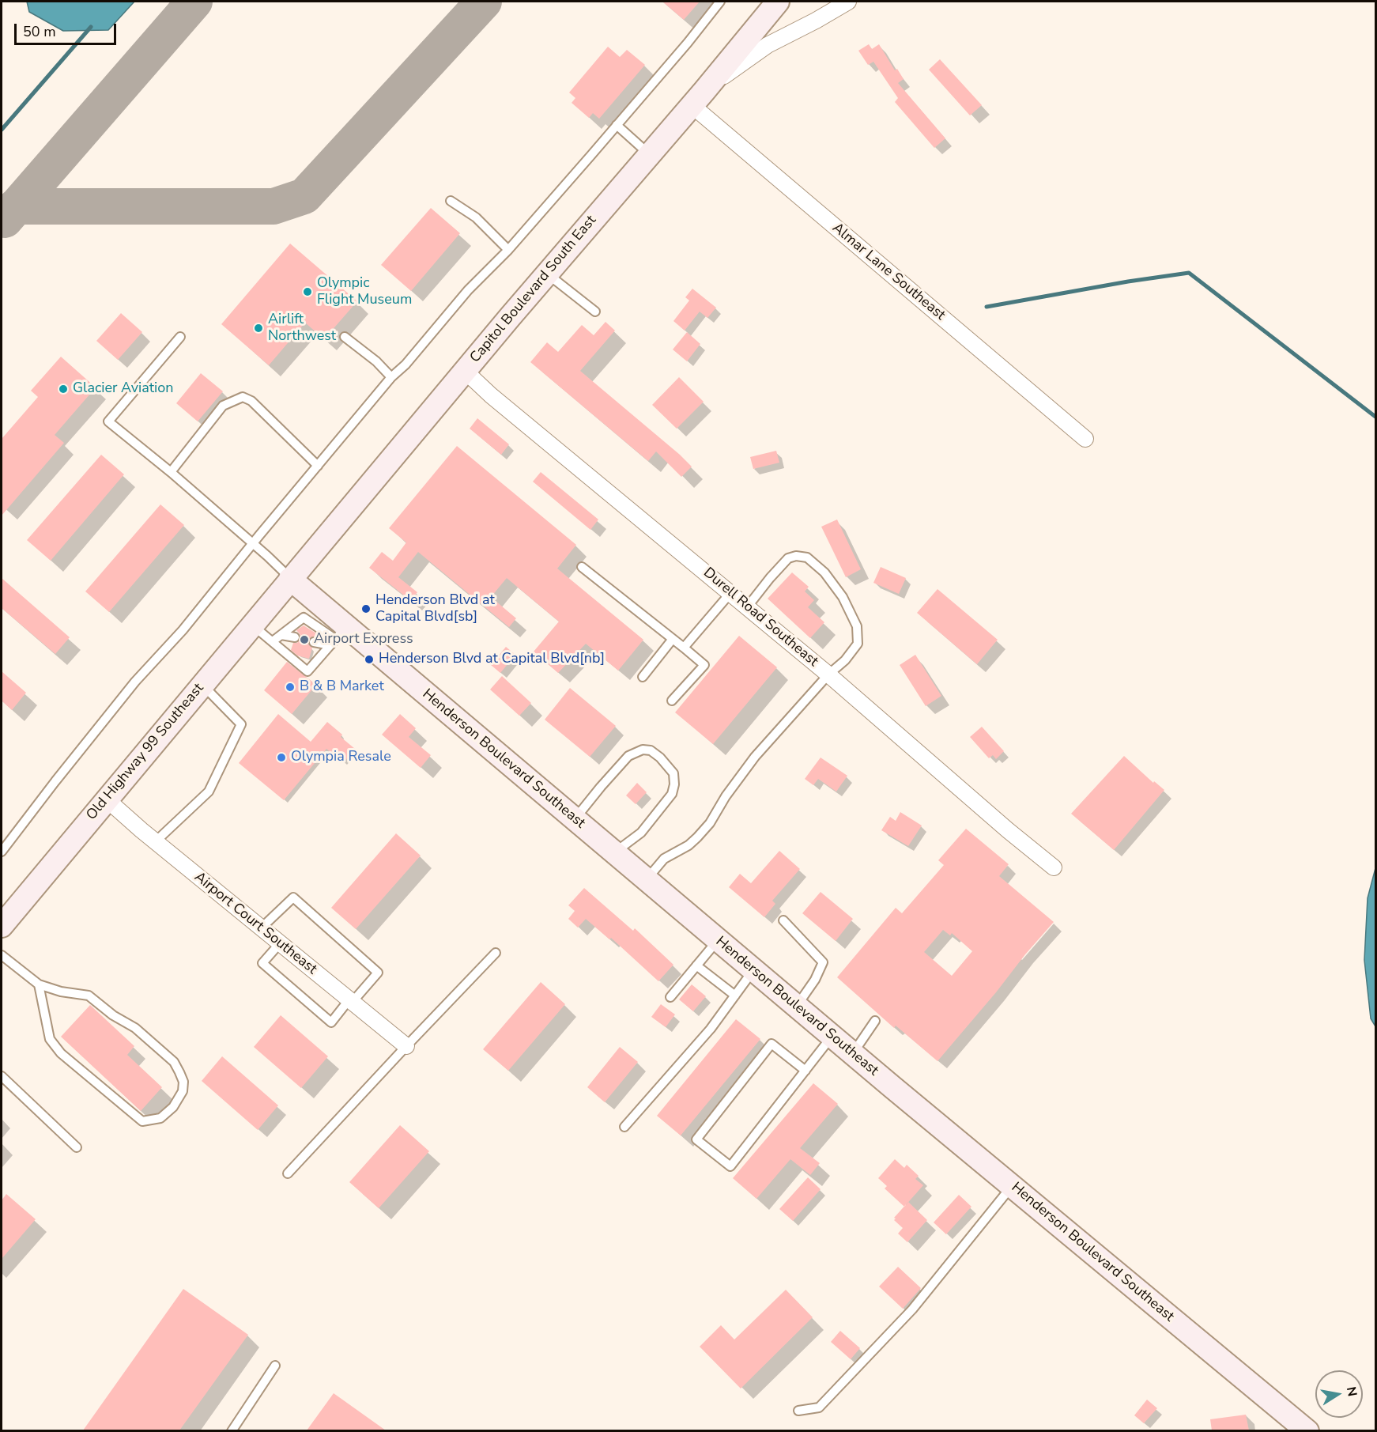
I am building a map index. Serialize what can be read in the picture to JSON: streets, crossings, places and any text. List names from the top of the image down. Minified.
{"streets":{"street":["Almar Lane Southeast","Capitol Boulevard South East","Durell Road Southeast","Old Highway 99 Southeast","Henderson Boulevard Southeast","Airport Court Southeast"]},"crossings":[["Almar Lane Southeast","Capitol Boulevard South East"],["Capitol Boulevard South East","Durell Road Southeast"],["Capitol Boulevard South East","Old Highway 99 Southeast"],["Capitol Boulevard South East","Henderson Boulevard Southeast"],["Old Highway 99 Southeast","Henderson Boulevard Southeast"],["Old Highway 99 Southeast","Airport Court Southeast"]],"places":["Olympic Flight Museum","Airlift Northwest","Glacier Aviation","Henderson Blvd at Capital Blvd[sb]","Airport Express","Henderson Blvd at Capital Blvd[nb]","B & B Market","Olympia Resale"],"scale_bar":"50 m","north":"right"}
